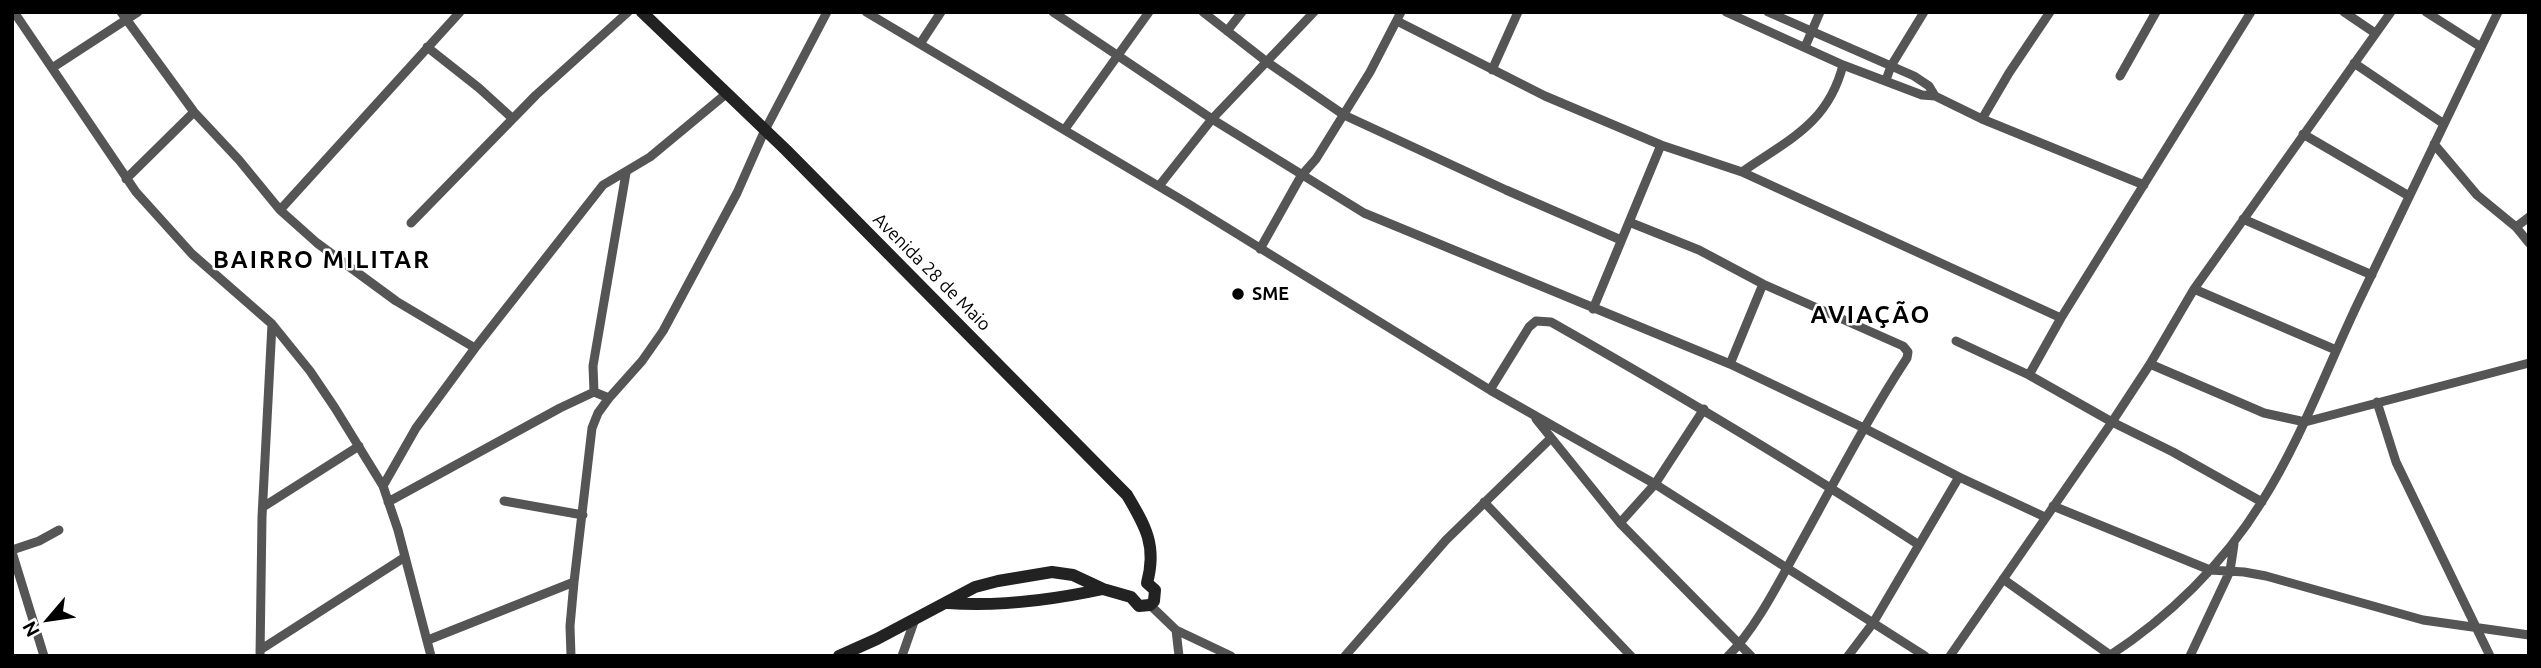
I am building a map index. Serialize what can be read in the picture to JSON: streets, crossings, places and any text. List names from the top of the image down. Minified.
{"streets":{"street":["Avenida 28 de Maio"]},"districts":["BAIRRO MILITAR","AVIAÇÃO"],"places":["SME"],"north":"bottom left"}
